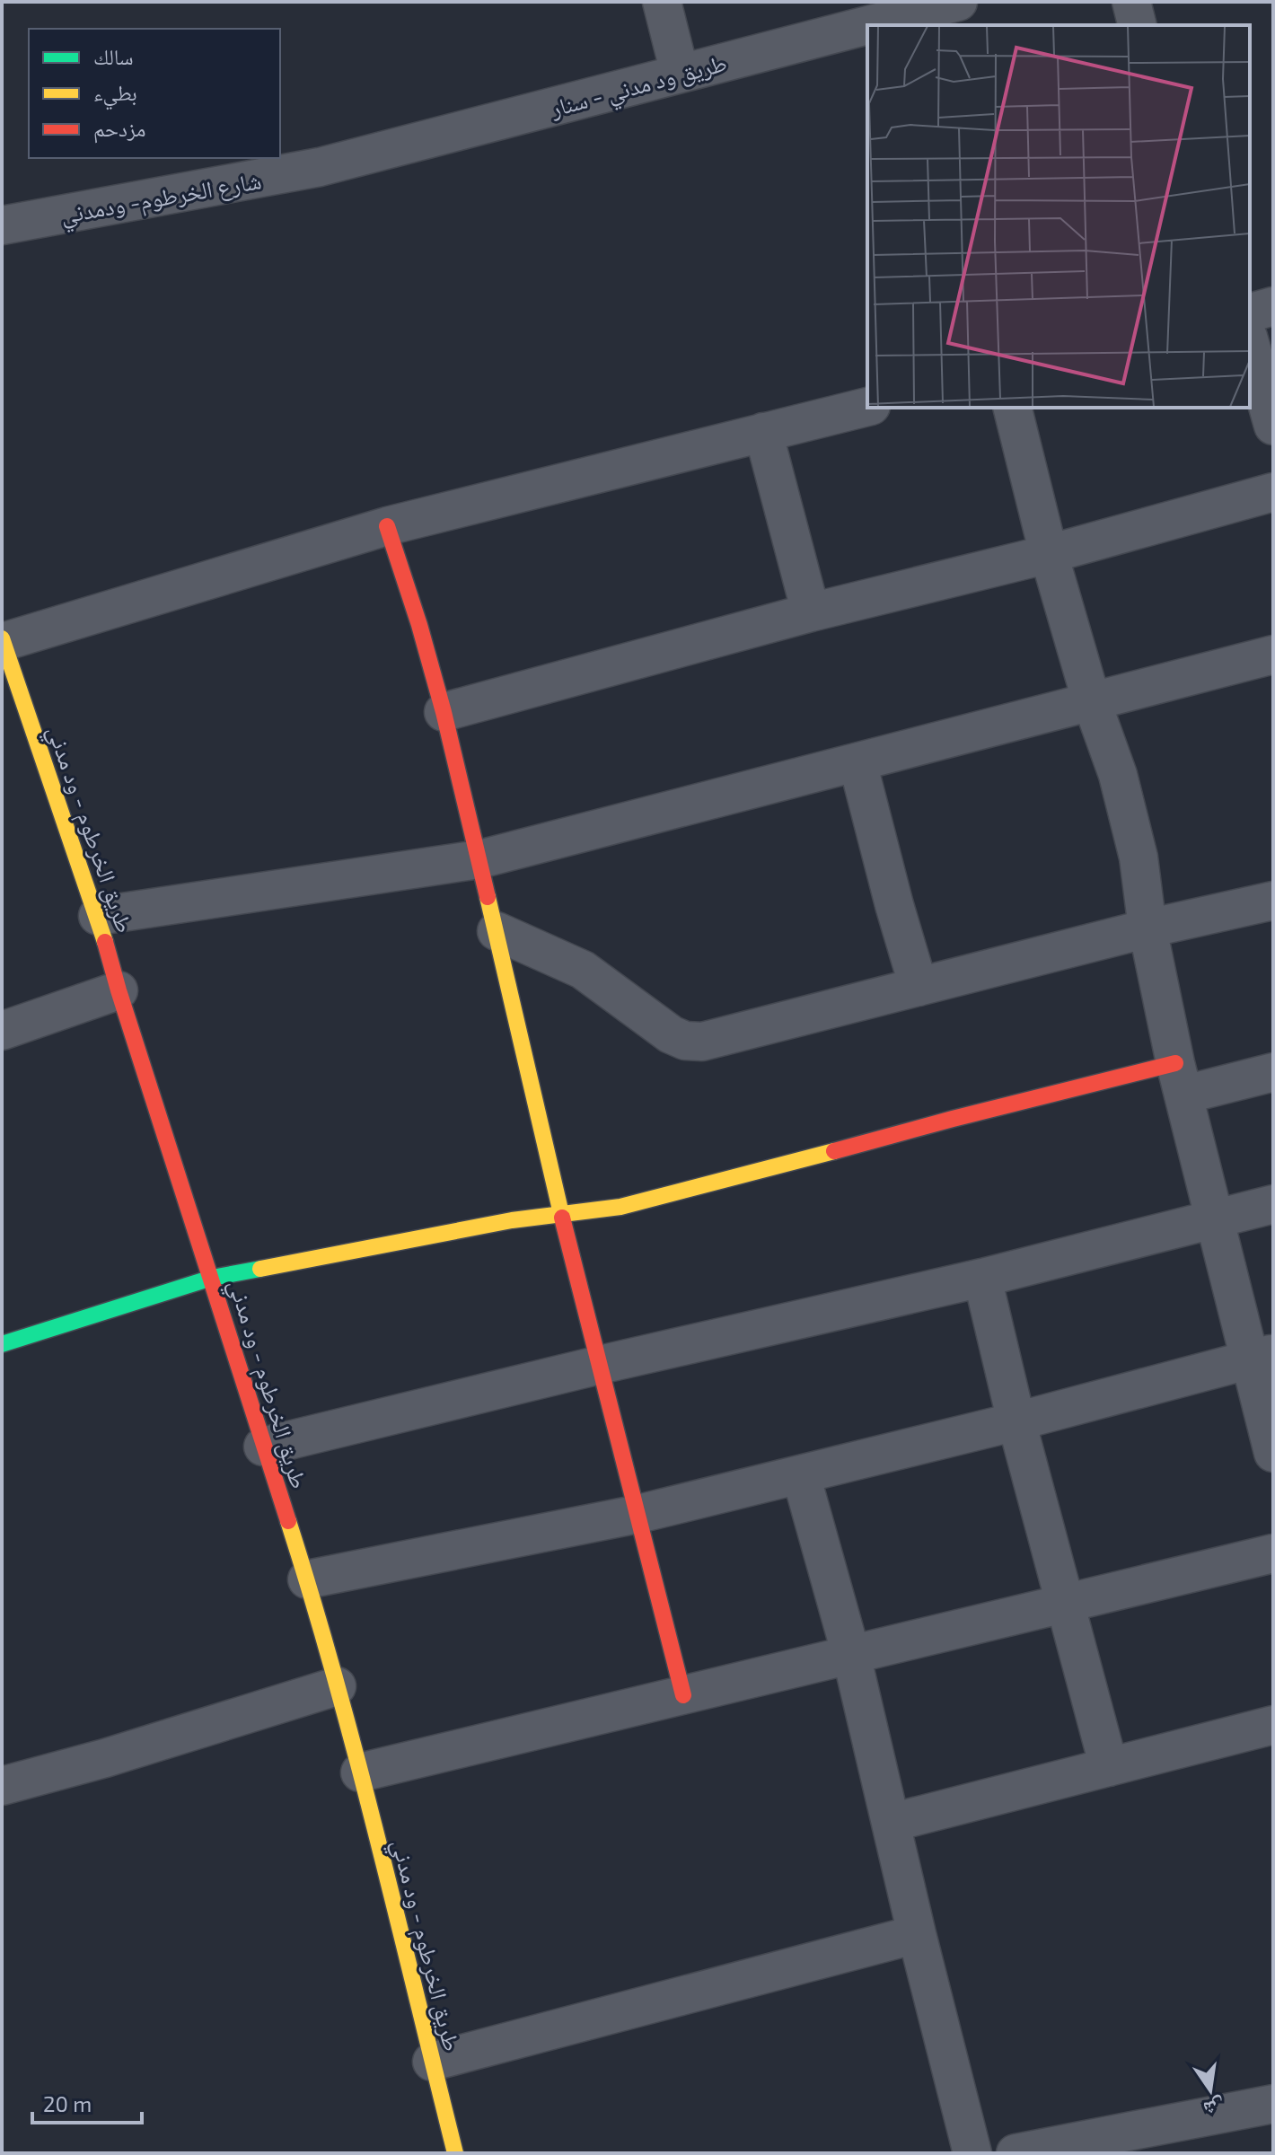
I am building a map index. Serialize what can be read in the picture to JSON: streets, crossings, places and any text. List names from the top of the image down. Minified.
{"streets":{"street":["طريق ود مدني - سنار","شارع الخرطوم- ودمدني","طريق الخرطوم - ود مدني"]},"crossings":[["طريق ود مدني - سنار","شارع الخرطوم- ودمدني"]],"legend":["سالك","بطيء","مزدحم"],"scale_bar":"20 m","north":"bottom"}
